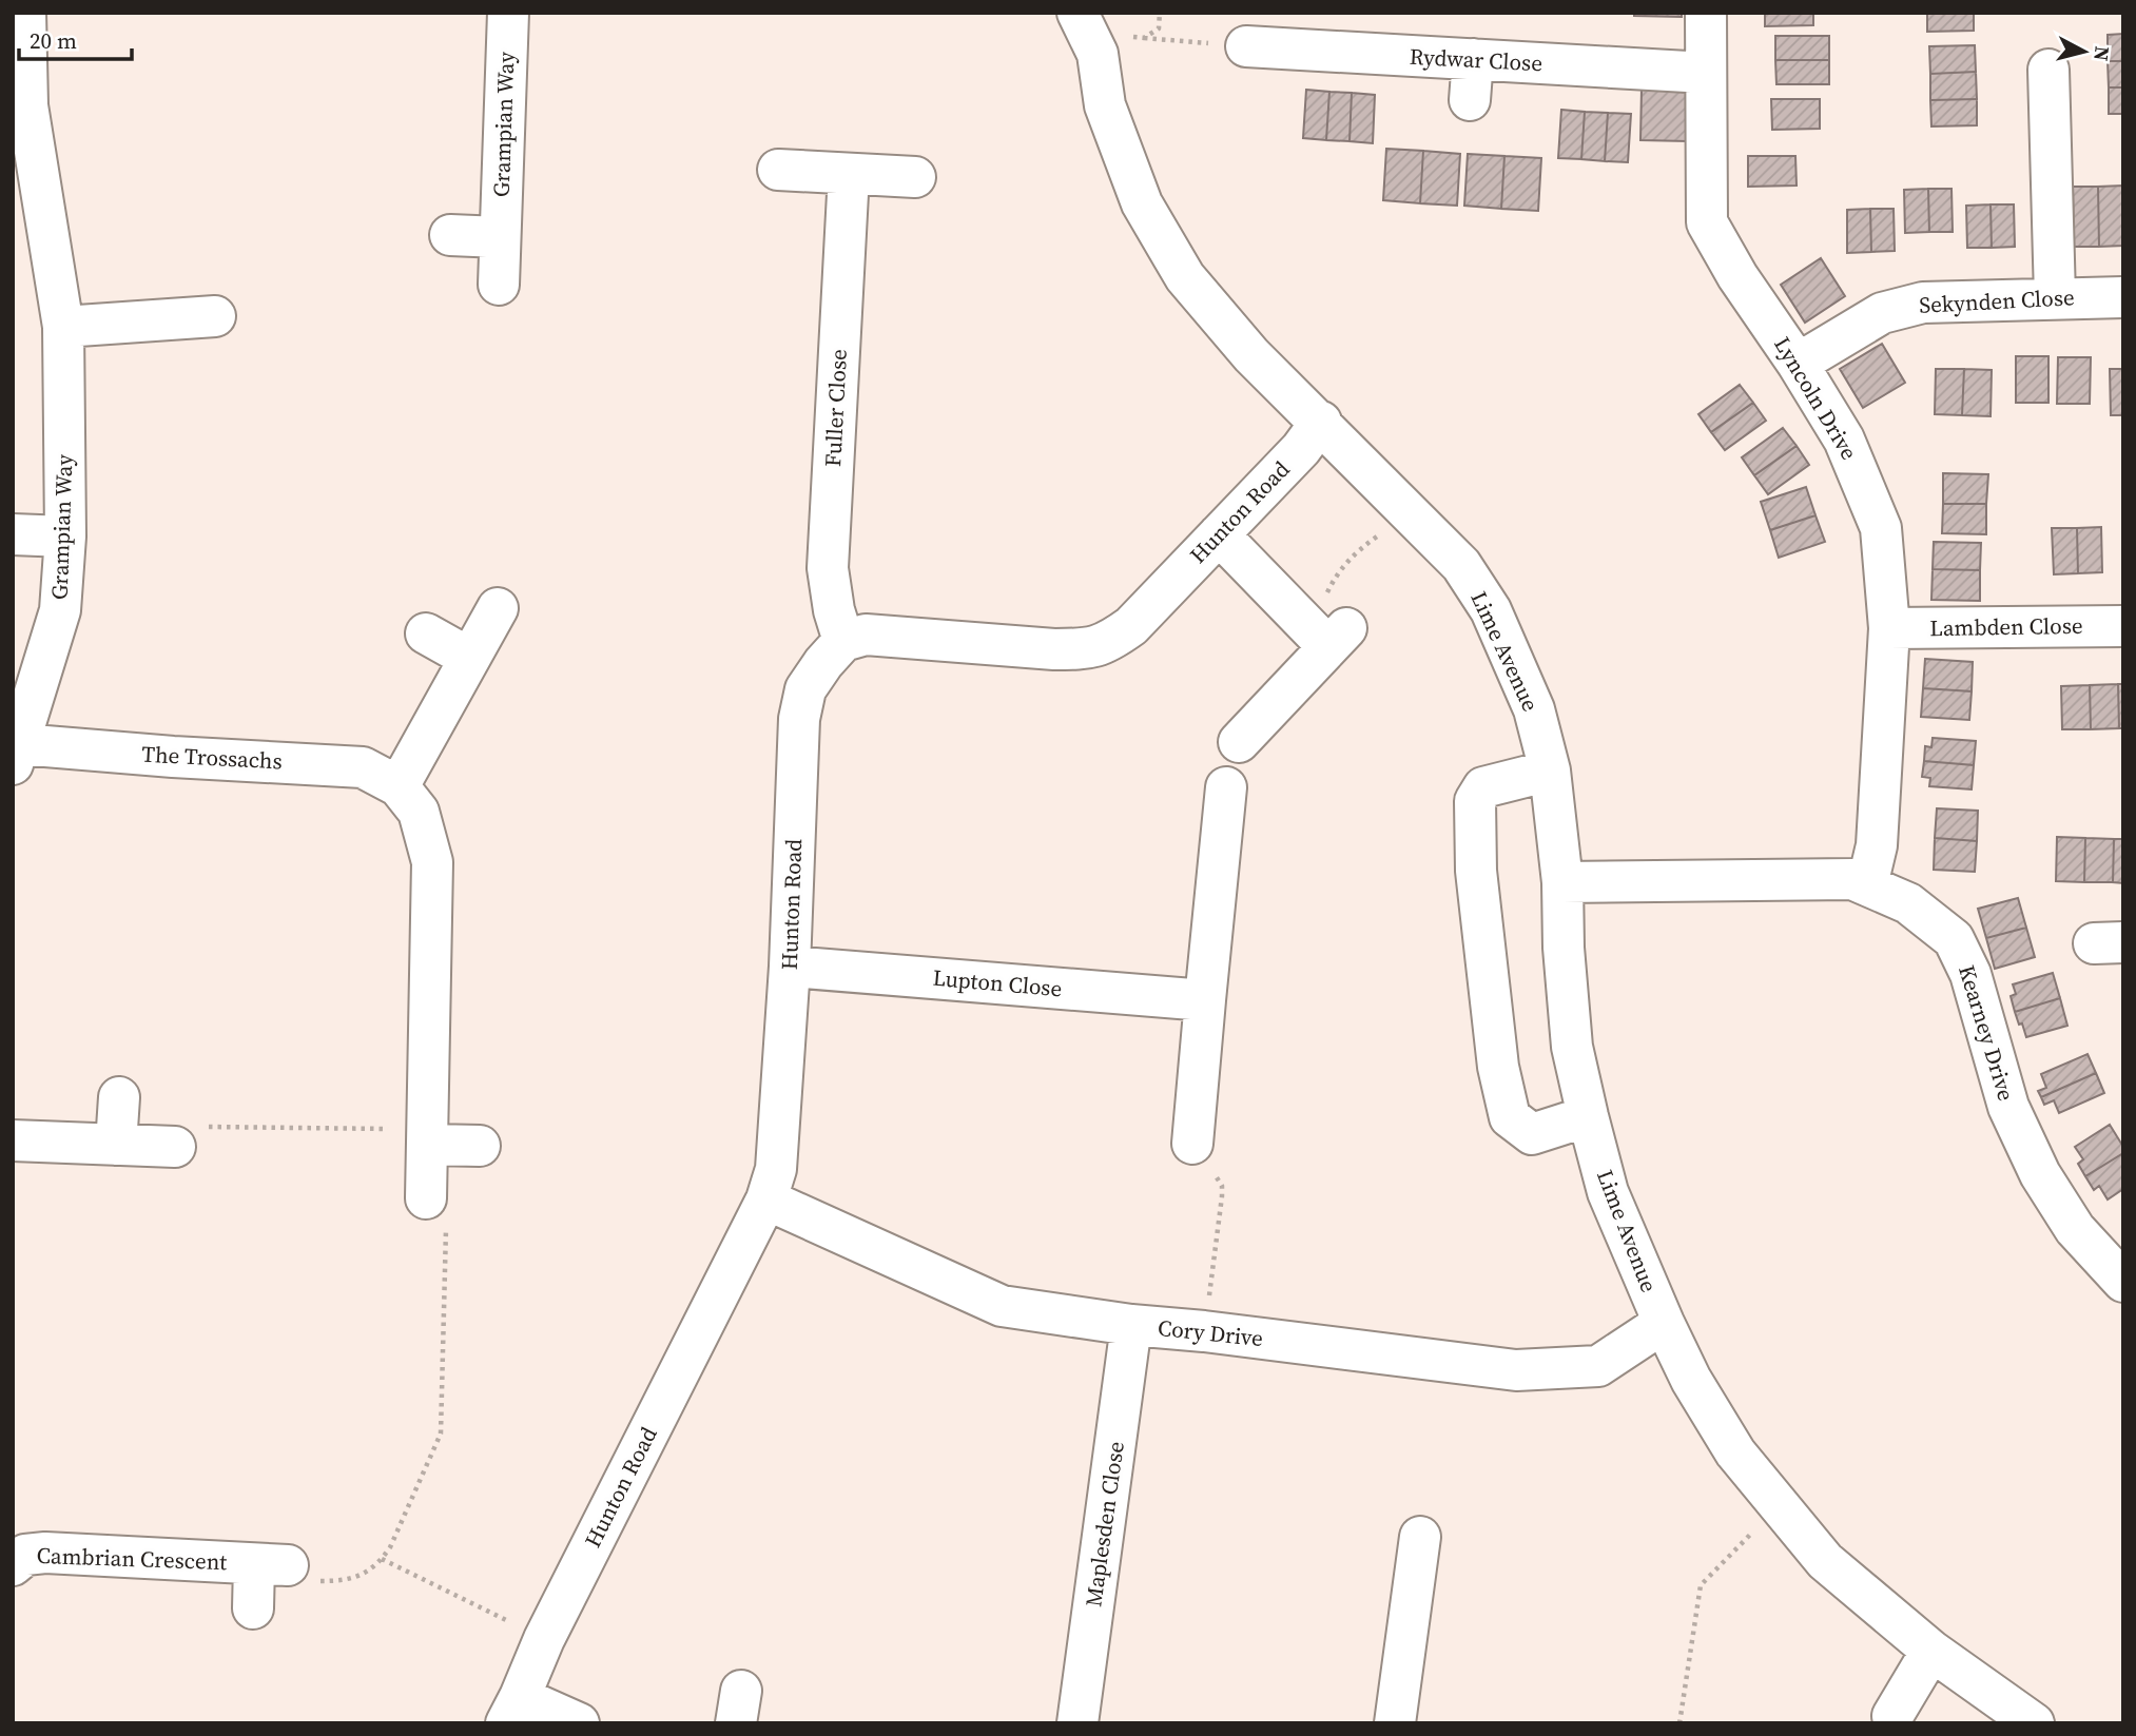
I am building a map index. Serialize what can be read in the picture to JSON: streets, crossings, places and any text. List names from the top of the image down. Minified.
{"streets":{"street":["Rydwar Close","Grampian Way","Sekynden Close","Lyncoln Drive","Fuller Close","Hunton Road","Lambden Close","Lime Avenue","The Trossachs","Lupton Close","Kearney Drive","Cory Drive","Maplesden Close","Cambrian Crescent"]},"crossings":[["Rydwar Close","Lyncoln Drive"],["Grampian Way","The Trossachs"],["Sekynden Close","Lyncoln Drive"],["Lyncoln Drive","Lambden Close"],["Lyncoln Drive","Kearney Drive"],["Fuller Close","Hunton Road"],["Hunton Road","Lime Avenue"],["Hunton Road","Lupton Close"],["Hunton Road","Cory Drive"],["Lime Avenue","Kearney Drive"],["Lime Avenue","Cory Drive"],["Cory Drive","Maplesden Close"]],"scale_bar":"20 m","north":"right"}
